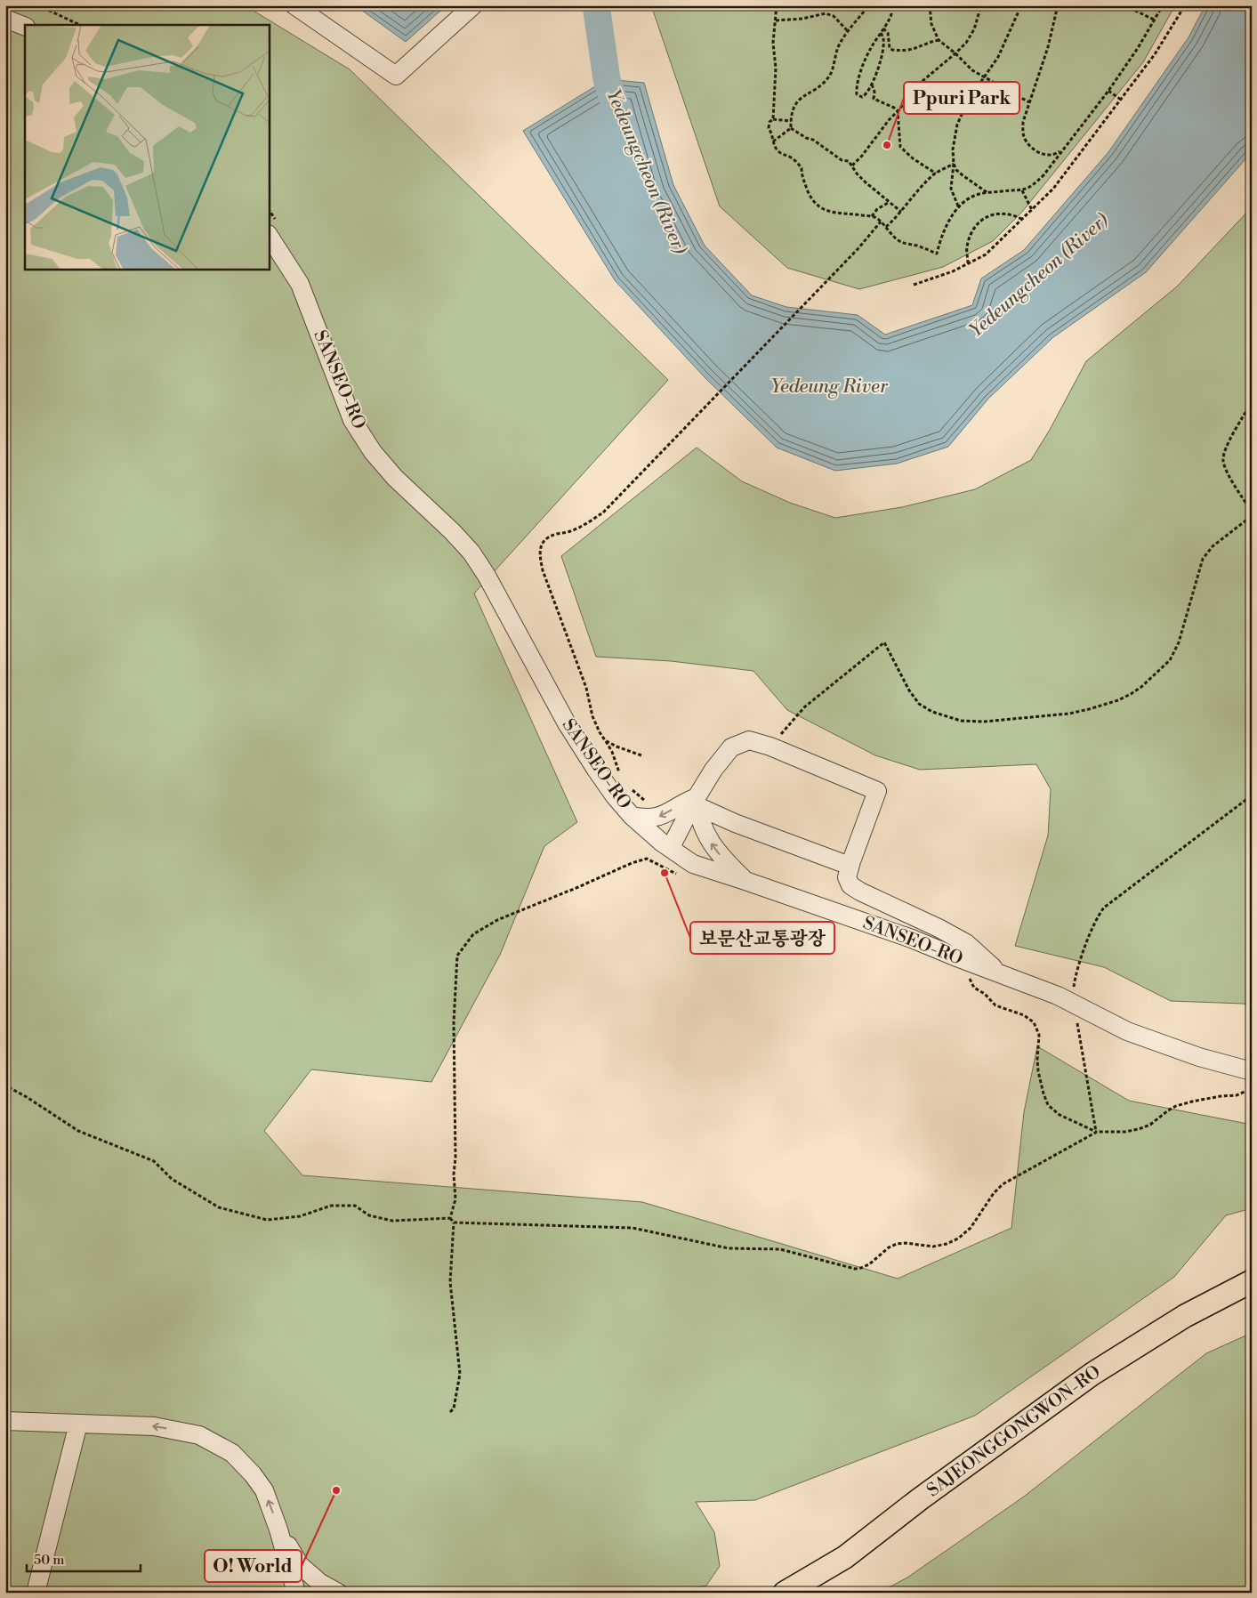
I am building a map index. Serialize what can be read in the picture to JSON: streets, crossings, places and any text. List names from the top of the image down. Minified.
{"streets":{"main road":["SAJEONGGONGWON-RO"],"street":["SANSEO-RO"]},"water":["Yedeungcheon (River)","Yedeung River"],"places":["Ppuri Park","보문산교통광장","O! World"],"scale_bar":"50 m"}
